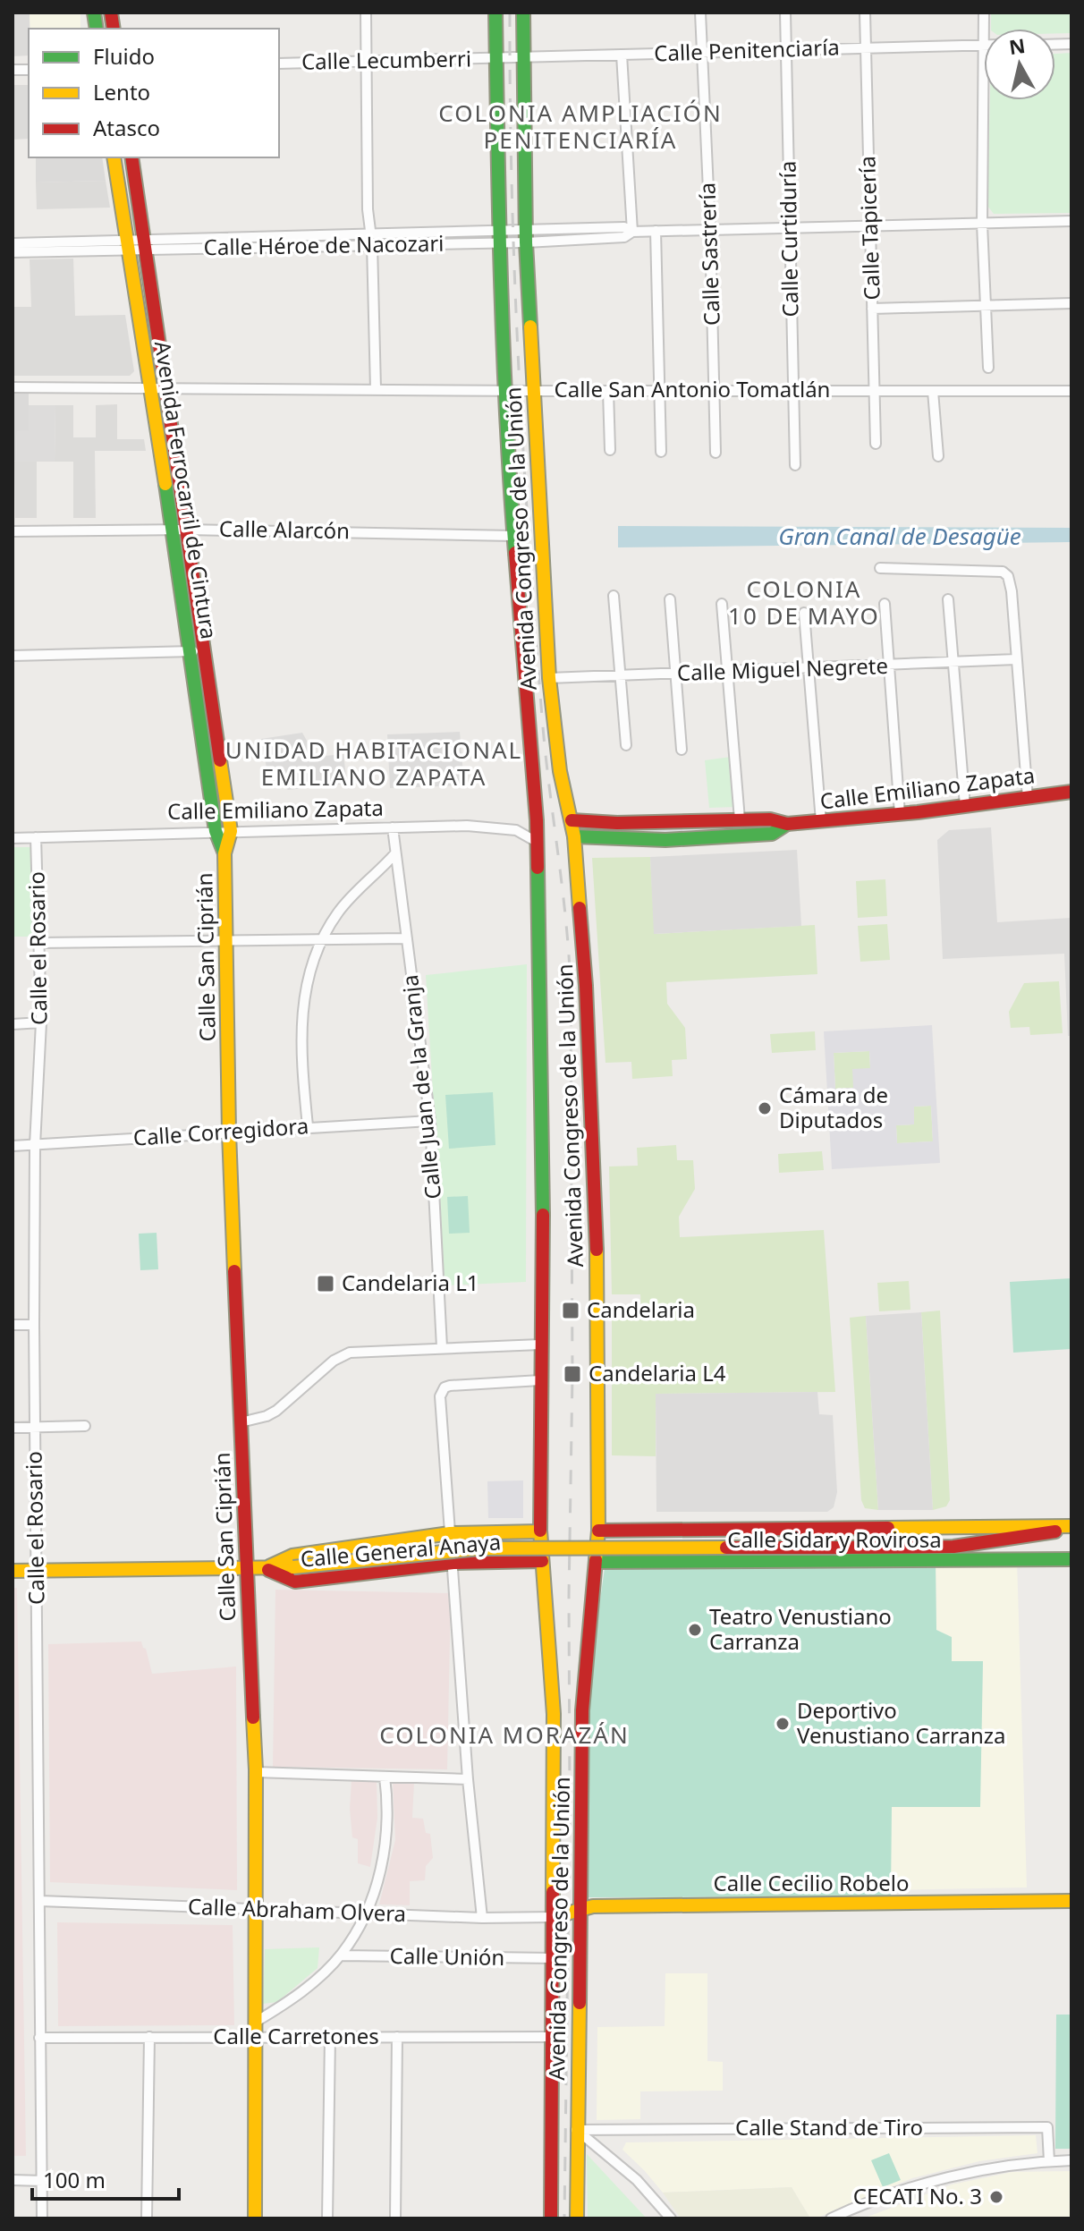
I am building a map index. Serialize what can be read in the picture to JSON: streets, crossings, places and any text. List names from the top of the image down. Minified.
{"streets":{"street":["Calle Penitenciaría","Calle Lecumberri","Calle Tapicería","Calle Curtiduría","Calle Héroe de Nacozari","Calle Sastrería","Calle San Antonio Tomatlán","Avenida Ferrocarril de Cintura","Calle Alarcón","Avenida Congreso de la Unión","Calle Miguel Negrete","Calle Emiliano Zapata","Calle el Rosario","Calle San Ciprián","Calle Juan de la Granja","Calle Corregidora","Calle Sidar y Rovirosa","Calle General Anaya","Calle Cecilio Robelo","Calle Abraham Olvera","Calle Unión","Calle Carretones","Calle Stand de Tiro"]},"crossings":[["Calle Penitenciaría","Calle Lecumberri"],["Calle Penitenciaría","Calle Tapicería"],["Calle Penitenciaría","Calle Curtiduría"],["Calle Penitenciaría","Calle Sastrería"],["Calle Penitenciaría","Avenida Congreso de la Unión"],["Calle Lecumberri","Avenida Congreso de la Unión"],["Calle Tapicería","Calle Héroe de Nacozari"],["Calle Tapicería","Calle San Antonio Tomatlán"],["Calle Curtiduría","Calle Héroe de Nacozari"],["Calle Curtiduría","Calle San Antonio Tomatlán"],["Calle Héroe de Nacozari","Calle Sastrería"],["Calle Héroe de Nacozari","Avenida Ferrocarril de Cintura"],["Calle Héroe de Nacozari","Avenida Congreso de la Unión"],["Calle Sastrería","Calle San Antonio Tomatlán"],["Calle San Antonio Tomatlán","Avenida Ferrocarril de Cintura"],["Calle San Antonio Tomatlán","Avenida Congreso de la Unión"],["Avenida Ferrocarril de Cintura","Calle Alarcón"],["Avenida Ferrocarril de Cintura","Calle Emiliano Zapata"],["Avenida Ferrocarril de Cintura","Calle San Ciprián"],["Calle Alarcón","Avenida Congreso de la Unión"],["Avenida Congreso de la Unión","Calle Miguel Negrete"],["Avenida Congreso de la Unión","Calle Emiliano Zapata"],["Avenida Congreso de la Unión","Calle Sidar y Rovirosa"],["Avenida Congreso de la Unión","Calle General Anaya"],["Avenida Congreso de la Unión","Calle Cecilio Robelo"],["Avenida Congreso de la Unión","Calle Abraham Olvera"],["Avenida Congreso de la Unión","Calle Unión"],["Avenida Congreso de la Unión","Calle Carretones"],["Avenida Congreso de la Unión","Calle Stand de Tiro"],["Calle Emiliano Zapata","Calle el Rosario"],["Calle Emiliano Zapata","Calle San Ciprián"],["Calle Emiliano Zapata","Calle Juan de la Granja"],["Calle el Rosario","Calle Corregidora"],["Calle el Rosario","Calle General Anaya"],["Calle el Rosario","Calle Abraham Olvera"],["Calle el Rosario","Calle Carretones"],["Calle San Ciprián","Calle Corregidora"],["Calle San Ciprián","Calle General Anaya"],["Calle San Ciprián","Calle Abraham Olvera"],["Calle San Ciprián","Calle Carretones"],["Calle Juan de la Granja","Calle Corregidora"],["Calle Sidar y Rovirosa","Calle General Anaya"],["Calle Cecilio Robelo","Calle Abraham Olvera"]],"districts":["COLONIA AMPLIACIÓN PENITENCIARÍA","COLONIA 10 DE MAYO","UNIDAD HABITACIONAL EMILIANO ZAPATA","COLONIA MORAZÁN"],"water":["Gran Canal de Desagüe"],"places":{"other":["Cámara de Diputados","Teatro Venustiano Carranza","Deportivo Venustiano Carranza","CECATI No. 3"],"transit":["Candelaria L1","Candelaria","Candelaria L4"]},"legend":["Fluido","Lento","Atasco"],"scale_bar":"100 m","north":"top"}
